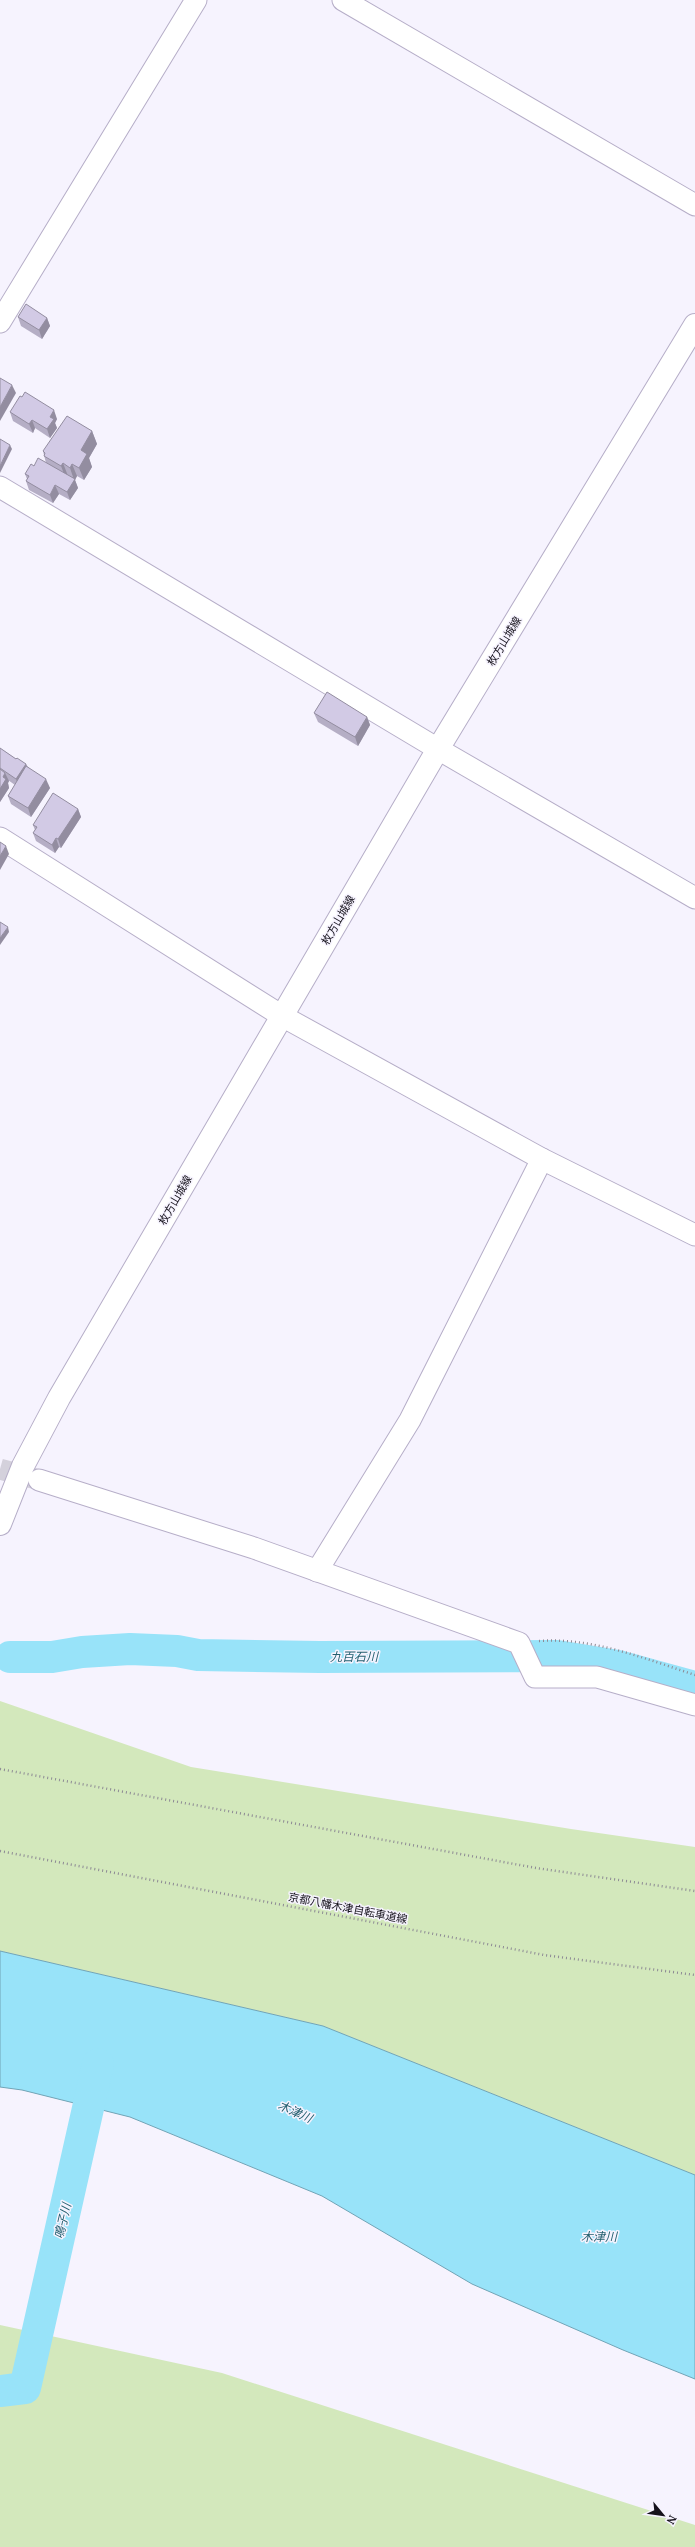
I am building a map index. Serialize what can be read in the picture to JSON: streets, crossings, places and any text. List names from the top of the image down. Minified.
{"streets":{"main road":["枚方山城線"],"path":["京都八幡木津自転車道線"]},"water":["九百石川","木津川","鳴子川"],"north":"bottom right"}
